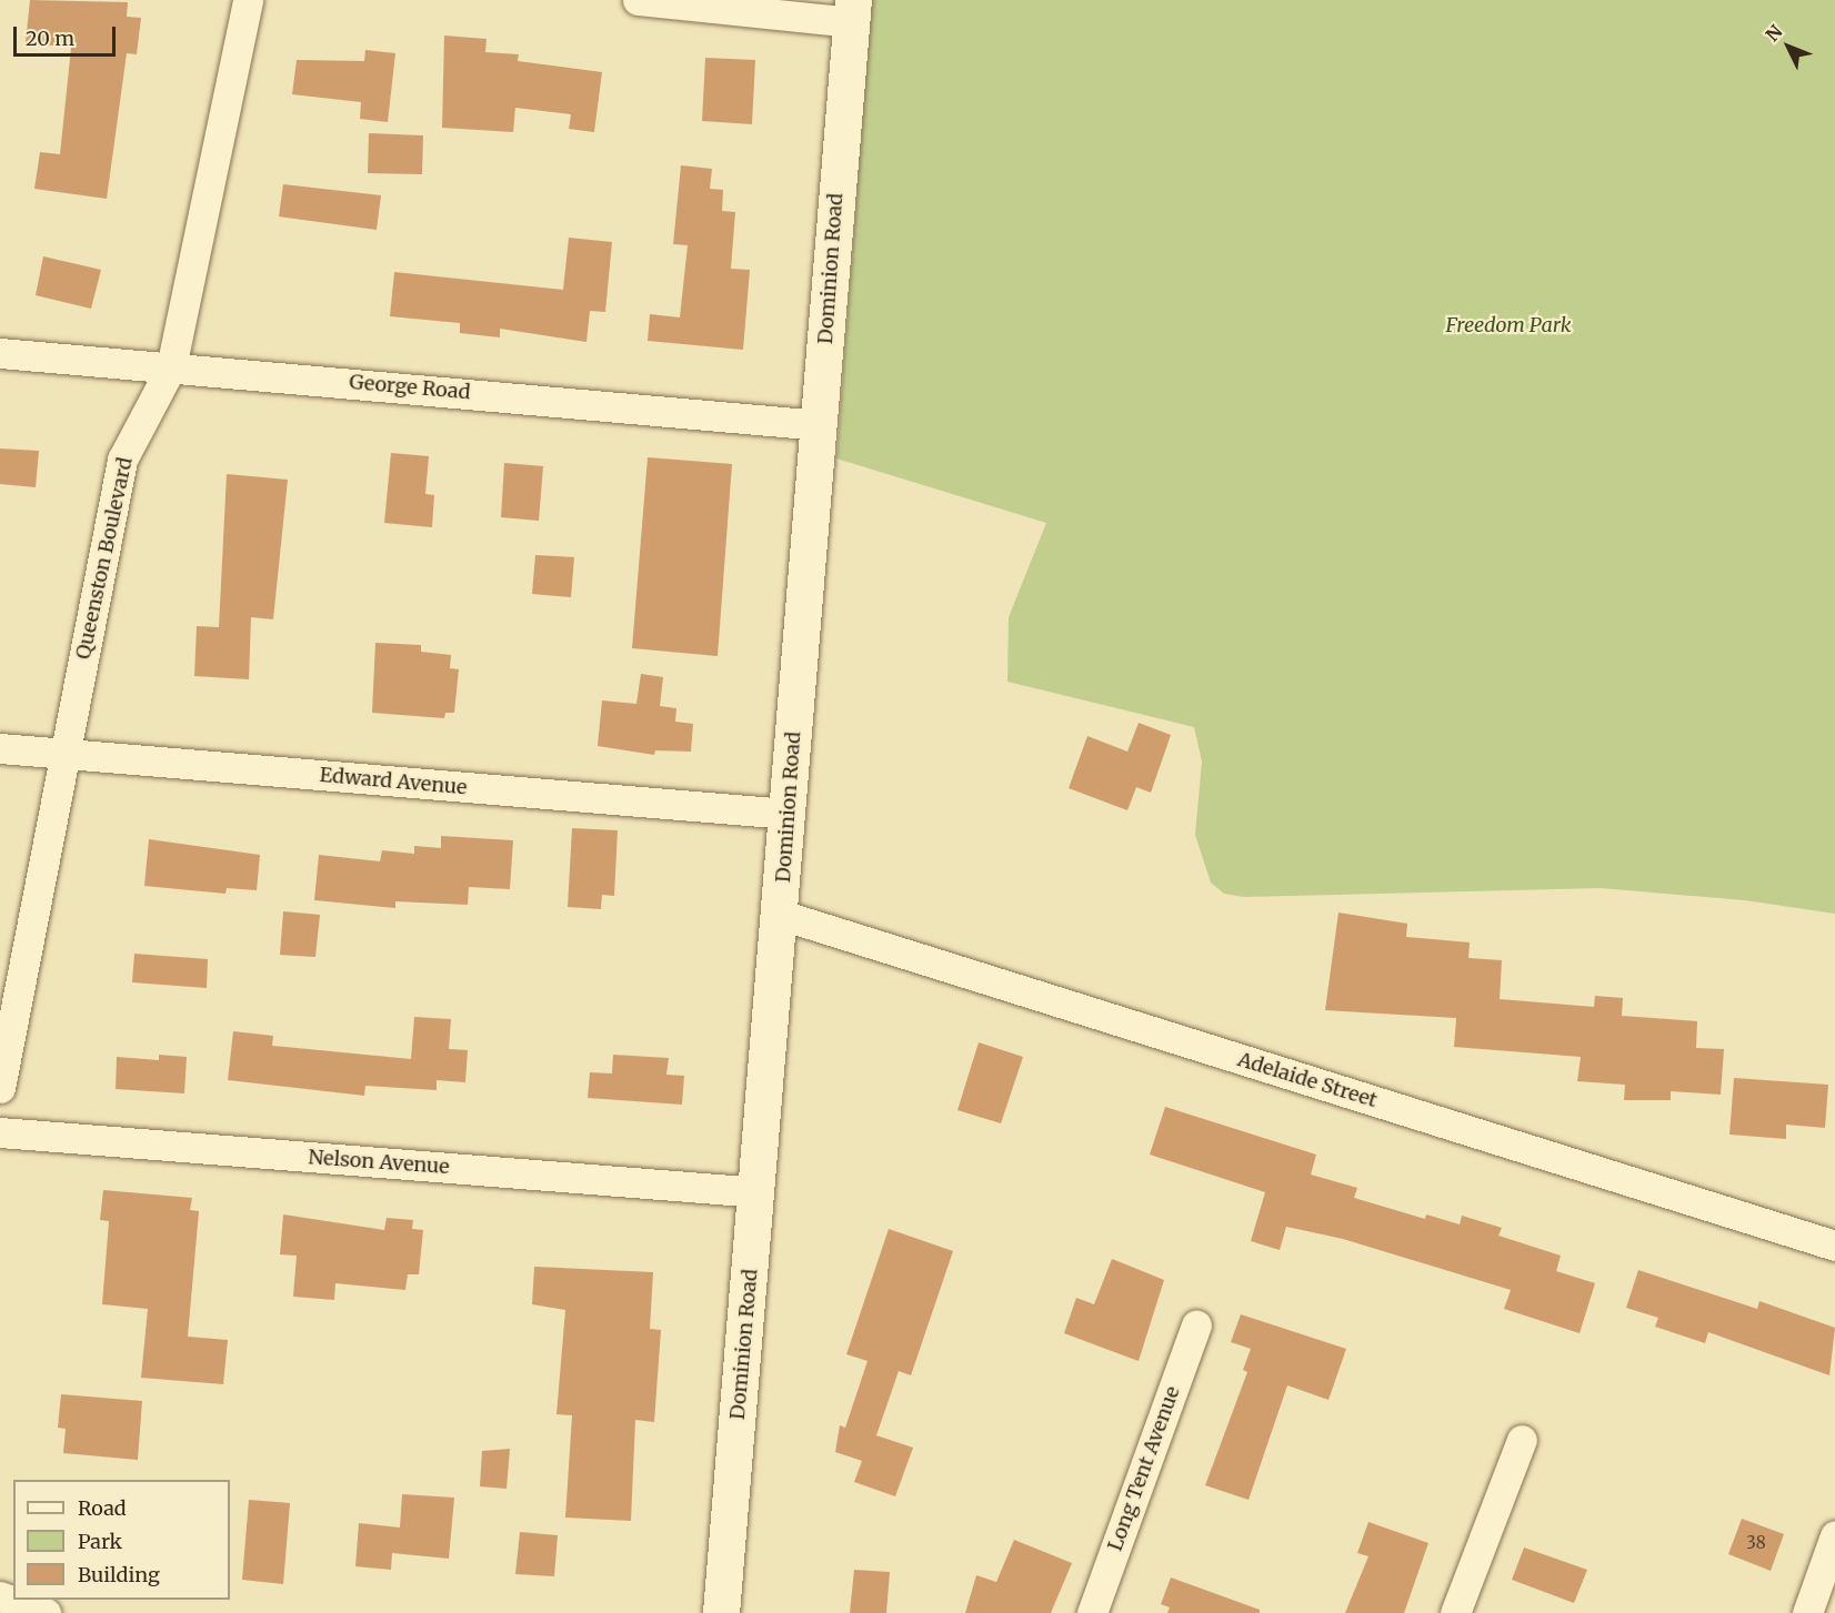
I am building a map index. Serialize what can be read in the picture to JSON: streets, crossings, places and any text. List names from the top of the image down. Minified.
{"streets":{"main road":["Dominion Road"],"street":["George Road","Queenston Boulevard","Edward Avenue","Adelaide Street","Nelson Avenue","Long Tent Avenue"]},"crossings":[["Dominion Road","George Road"],["Dominion Road","Edward Avenue"],["Dominion Road","Adelaide Street"],["Dominion Road","Nelson Avenue"],["George Road","Queenston Boulevard"],["Queenston Boulevard","Edward Avenue"]],"parks":["Freedom Park"],"house_numbers":["38"],"legend":["Road","Park","Building"],"scale_bar":"20 m","north":"top left"}
